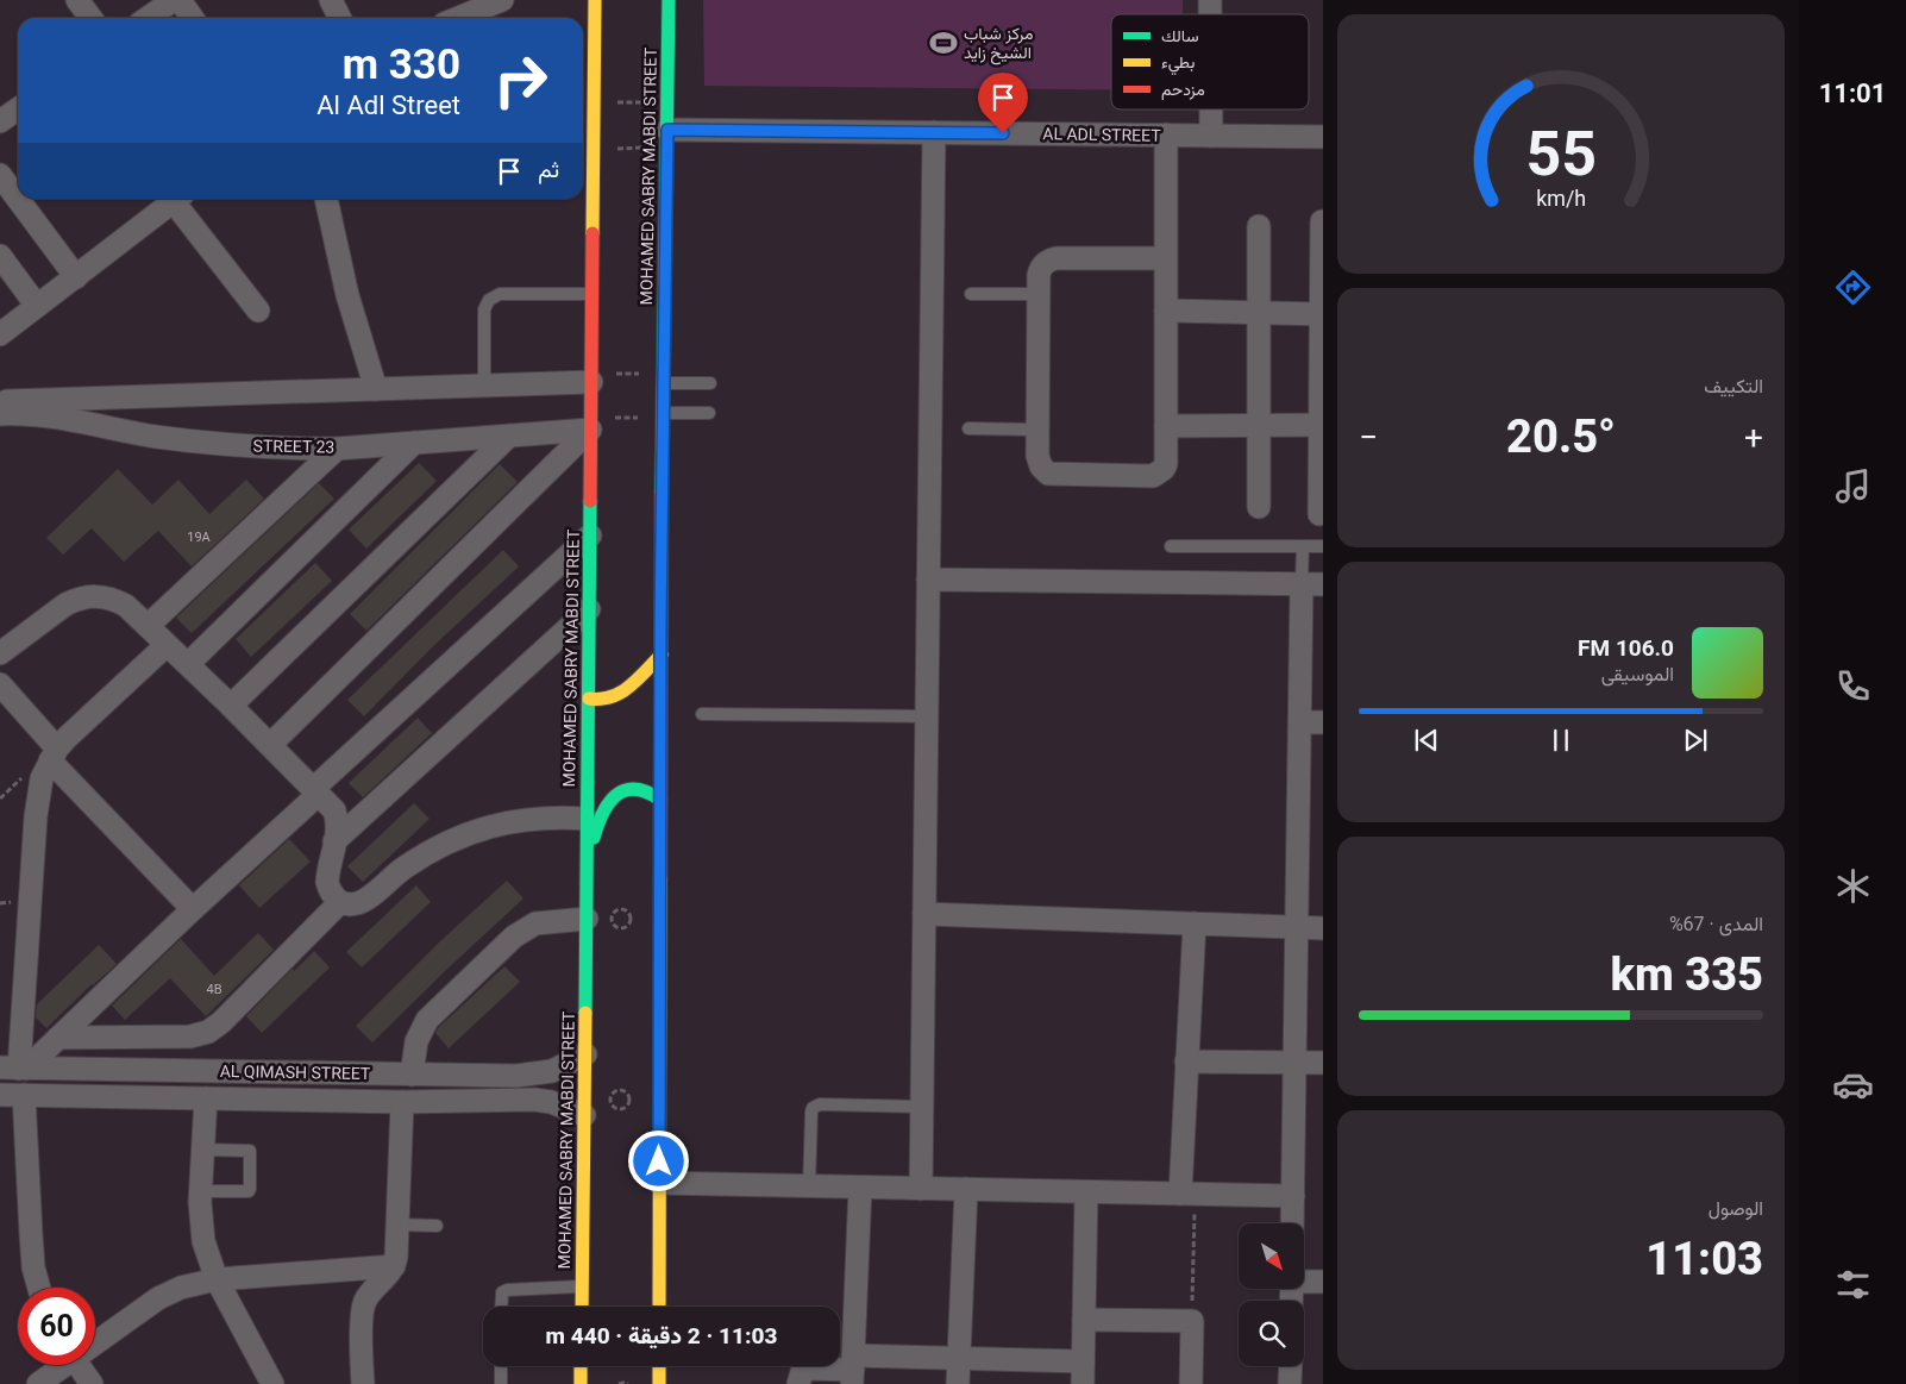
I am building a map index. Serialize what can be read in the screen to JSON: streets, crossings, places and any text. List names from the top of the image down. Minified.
{"streets":{"main road":["MOHAMED SABRY MABDI STREET"],"street":["AL ADL STREET","STREET 23","AL QIMASH STREET"]},"crossings":[["AL ADL STREET","MOHAMED SABRY MABDI STREET"],["MOHAMED SABRY MABDI STREET","STREET 23"],["MOHAMED SABRY MABDI STREET","AL QIMASH STREET"]],"places":{"sports":["مركز شباب الشيخ زايد"]},"house_numbers":["19A","4B"],"legend":["سالك","بطيء","مزدحم"],"north":"bottom right","page":{"tabs":"11:01","turn":["330 m","Al Adl Street"],"then":"ثم","tile":["التكييف",["المدى · 67%","335 km"],["الوصول","11:03"]],"heat":["−","20.5°","+"],"song":["106.0 FM","الموسيقى"],"limit":"60","trip":"11:03 · 2 دقيقة · 440 m","gauge":["55","km/h"]}}
